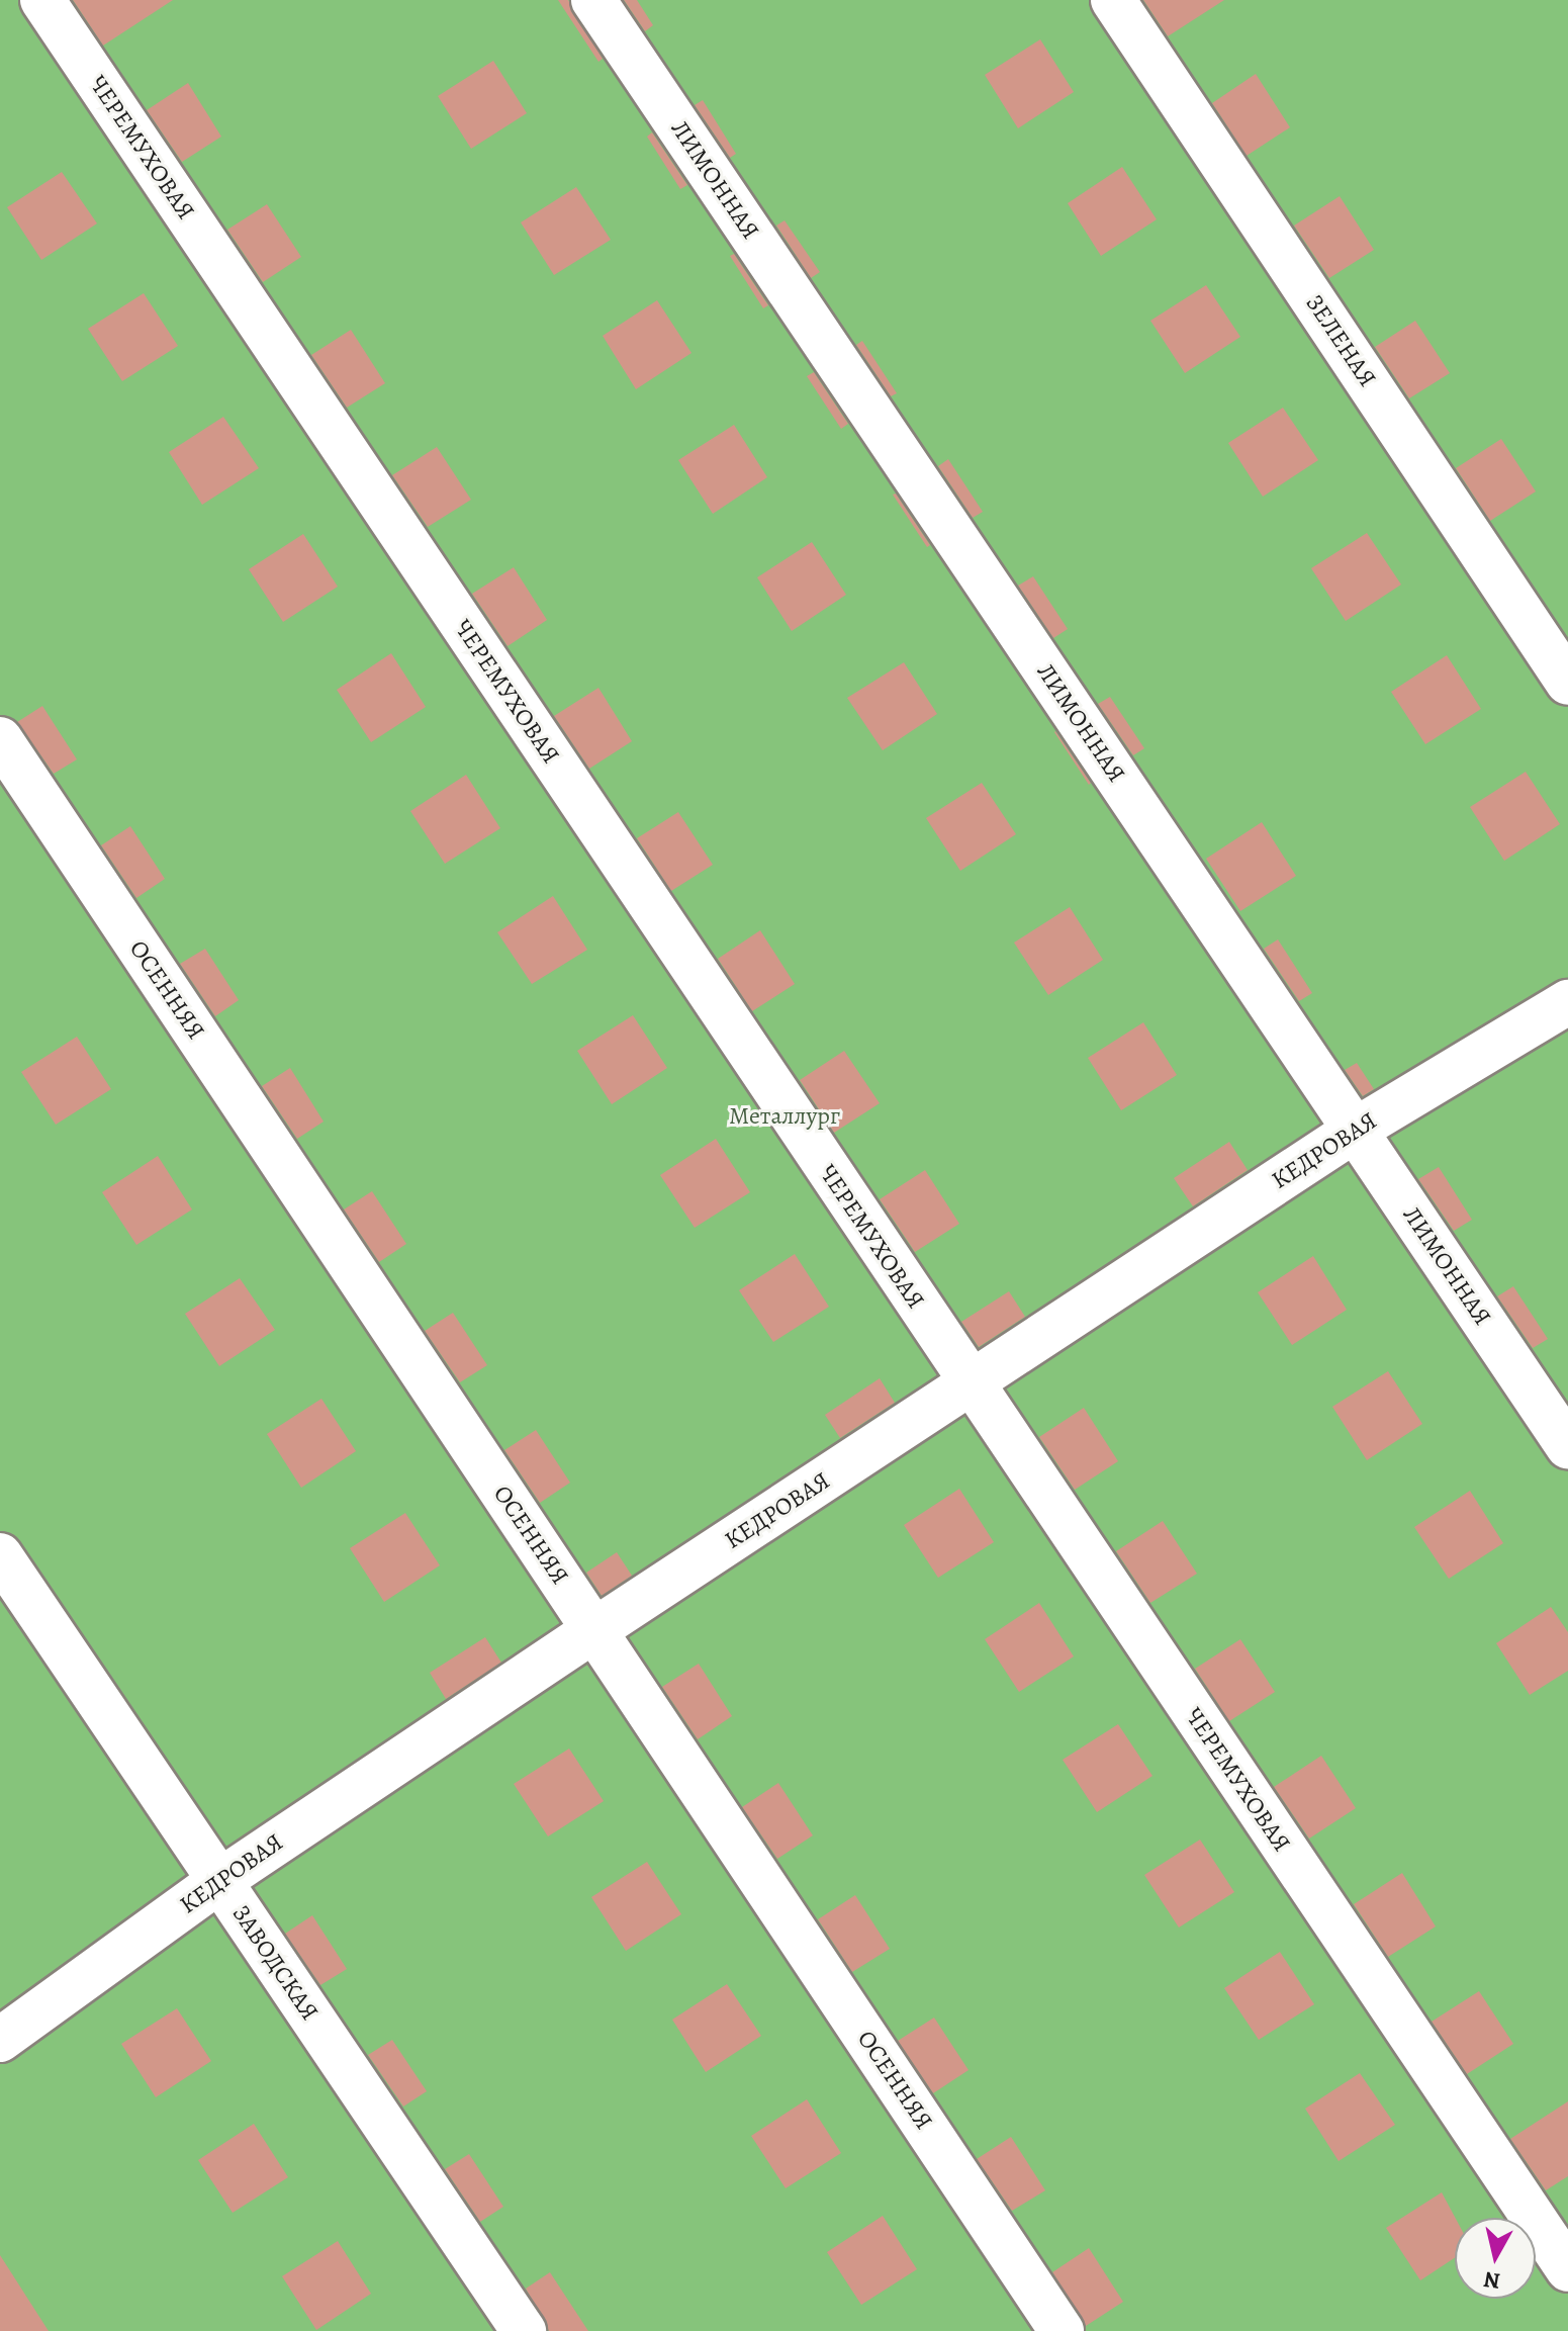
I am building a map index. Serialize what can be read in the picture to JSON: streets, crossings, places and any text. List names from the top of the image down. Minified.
{"streets":{"street":["ЧЕРЕМУХОВАЯ","ЛИМОННАЯ","ЗЕЛЕНАЯ","ОСЕННЯЯ","КЕДРОВАЯ","ЗАВОДСКАЯ"]},"crossings":[["ЧЕРЕМУХОВАЯ","КЕДРОВАЯ"],["ЛИМОННАЯ","КЕДРОВАЯ"],["ОСЕННЯЯ","КЕДРОВАЯ"],["КЕДРОВАЯ","ЗАВОДСКАЯ"]],"parks":["Металлург"],"north":"bottom"}
